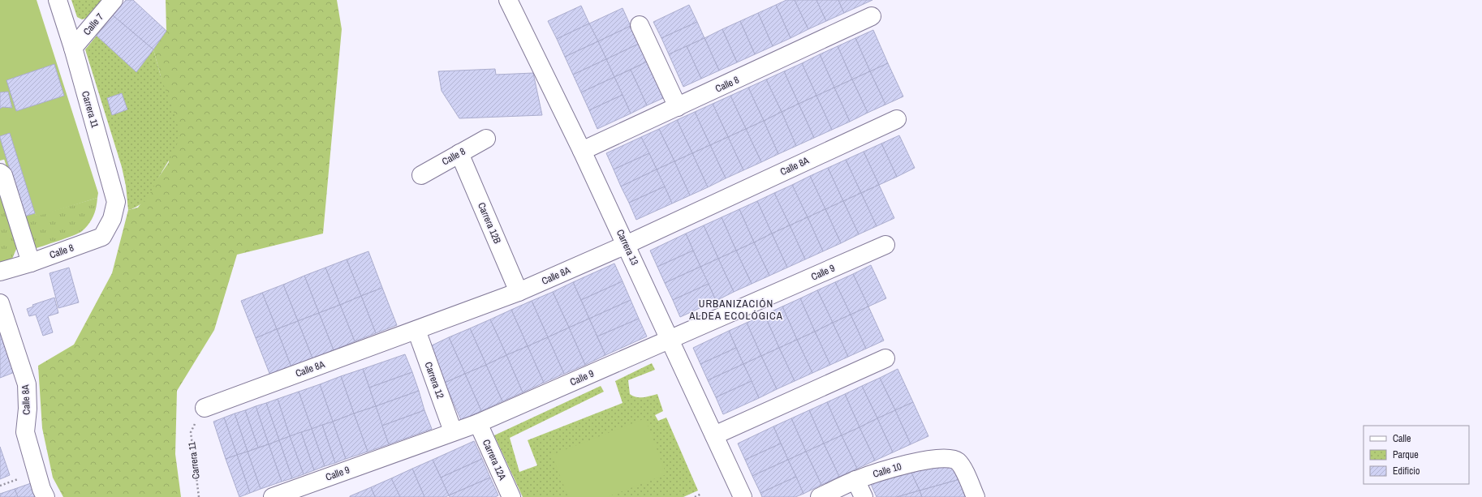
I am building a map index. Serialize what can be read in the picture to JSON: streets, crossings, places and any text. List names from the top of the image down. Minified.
{"streets":{"street":["Calle 7","Calle 8","Carrera 11","Calle 8A","Carrera 12B","Carrera 13","Calle 9","Carrera 12","Carrera 12A","Calle 10"]},"crossings":[["Calle 7","Carrera 11"],["Calle 8","Carrera 11"],["Calle 8","Carrera 12B"],["Calle 8","Carrera 13"],["Carrera 11","Calle 8A"],["Calle 8A","Carrera 12B"],["Calle 8A","Carrera 13"],["Calle 8A","Carrera 12"],["Carrera 13","Calle 9"],["Calle 9","Carrera 12"],["Calle 9","Carrera 12A"]],"districts":["URBANIZACIÓN ALDEA ECOLÓGICA"],"legend":["Calle","Parque","Edificio"]}
